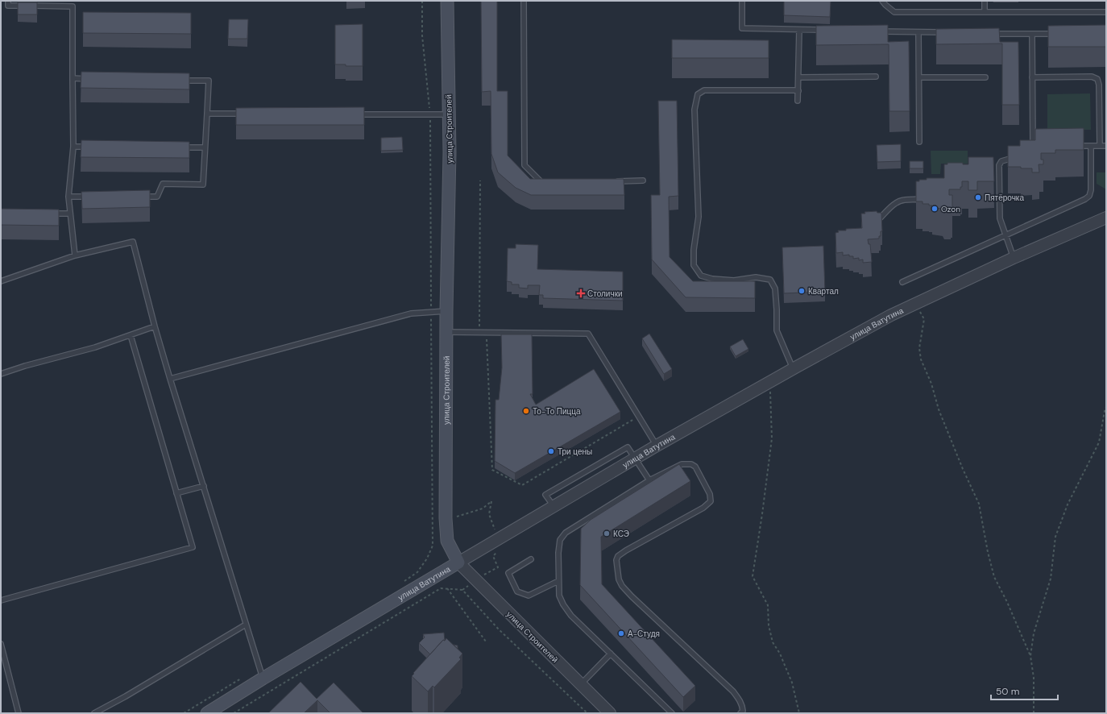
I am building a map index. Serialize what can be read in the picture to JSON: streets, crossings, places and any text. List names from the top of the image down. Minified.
{"streets":{"main road":["улица Строителей","улица Ватутина"]},"crossings":[["улица Строителей","улица Ватутина"]],"places":{"other":["Пятёрочка","Ozon","Квартал","То-То Пицца","Три цены","КСЭ","А-Студя"],"health":["Столички"]},"scale_bar":"50 m"}
